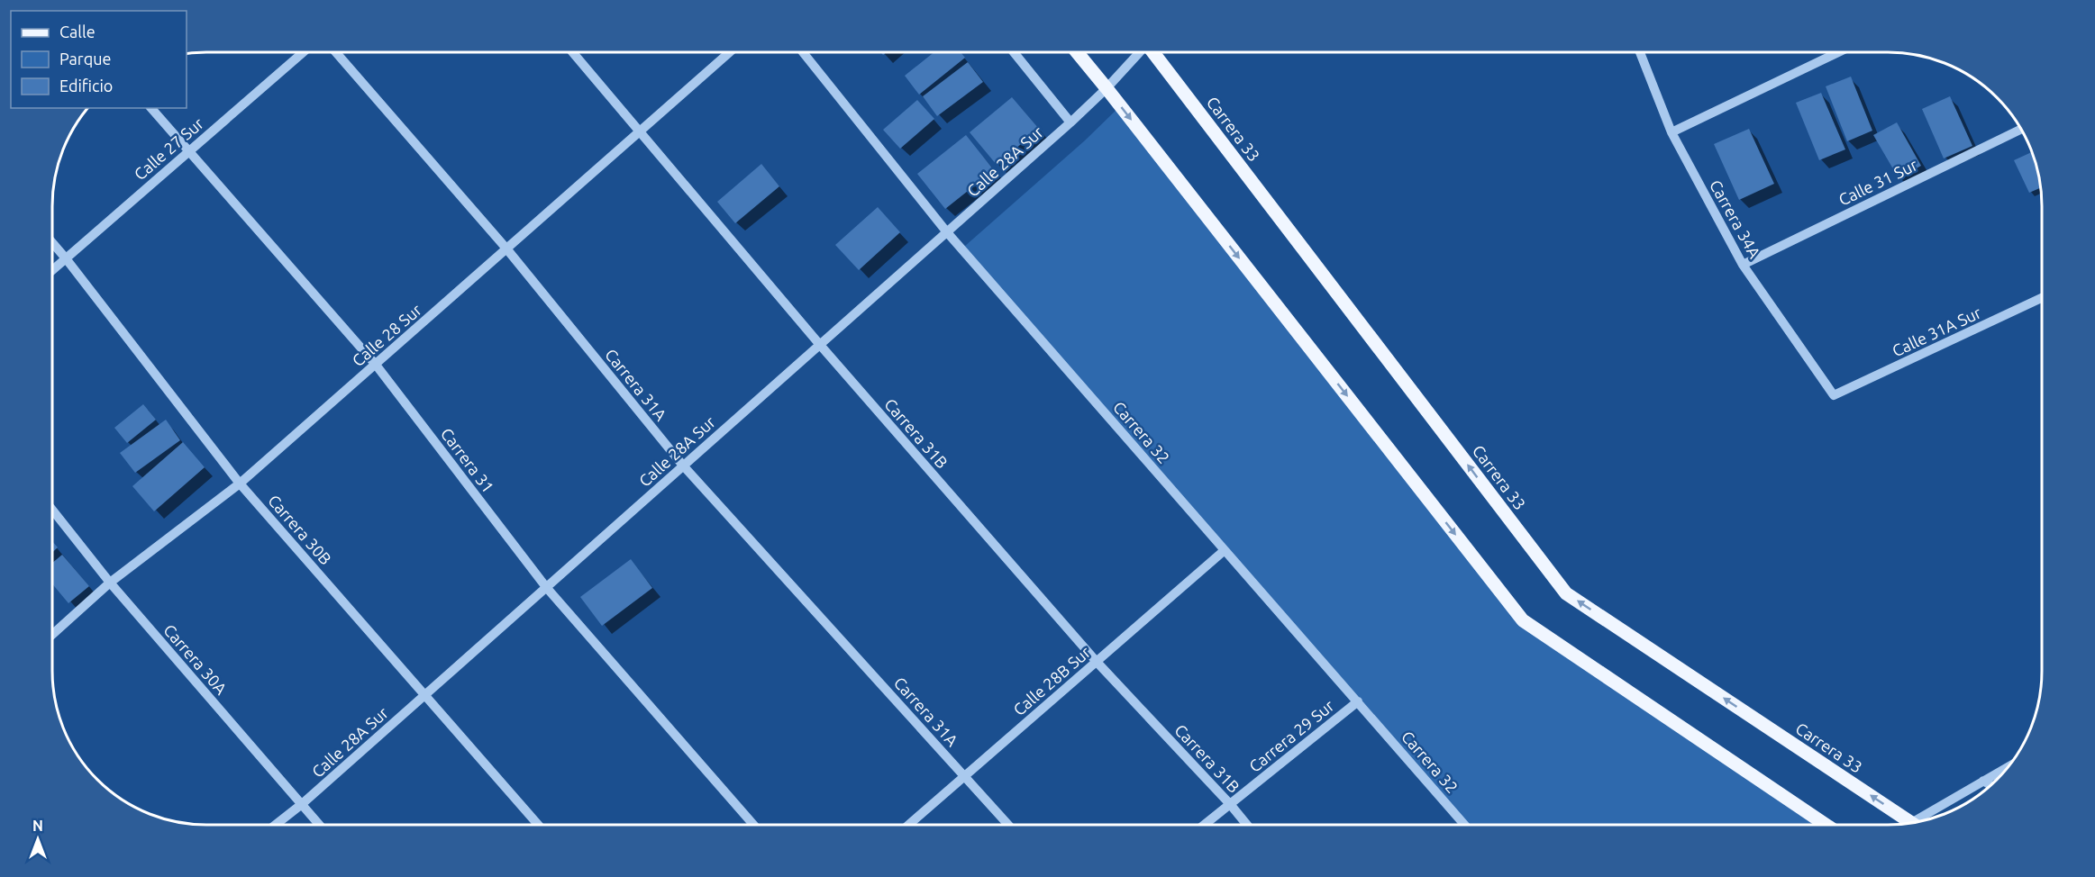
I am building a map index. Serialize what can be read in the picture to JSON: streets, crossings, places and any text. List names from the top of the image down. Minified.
{"streets":{"main road":["Carrera 33"],"street":["Calle 27 Sur","Calle 28A Sur","Calle 31 Sur","Carrera 34A","Calle 31A Sur","Calle 28 Sur","Carrera 31A","Carrera 32","Carrera 31B","Carrera 31","Carrera 30B","Carrera 30A","Calle 28B Sur","Carrera 29 Sur"]},"crossings":[["Calle 27 Sur","Carrera 31"],["Calle 27 Sur","Carrera 30B"],["Calle 28A Sur","Carrera 31A"],["Calle 28A Sur","Carrera 32"],["Calle 28A Sur","Carrera 31B"],["Calle 28A Sur","Carrera 31"],["Calle 28A Sur","Carrera 30B"],["Calle 28A Sur","Carrera 30A"],["Calle 31 Sur","Carrera 34A"],["Carrera 34A","Calle 31A Sur"],["Calle 28 Sur","Carrera 31A"],["Calle 28 Sur","Carrera 31B"],["Calle 28 Sur","Carrera 31"],["Calle 28 Sur","Carrera 30B"],["Calle 28 Sur","Carrera 30A"],["Carrera 31A","Calle 28B Sur"],["Carrera 32","Calle 28B Sur"],["Carrera 32","Carrera 29 Sur"],["Carrera 31B","Calle 28B Sur"],["Carrera 31B","Carrera 29 Sur"]],"legend":["Calle","Parque","Edificio"],"north":"top"}
